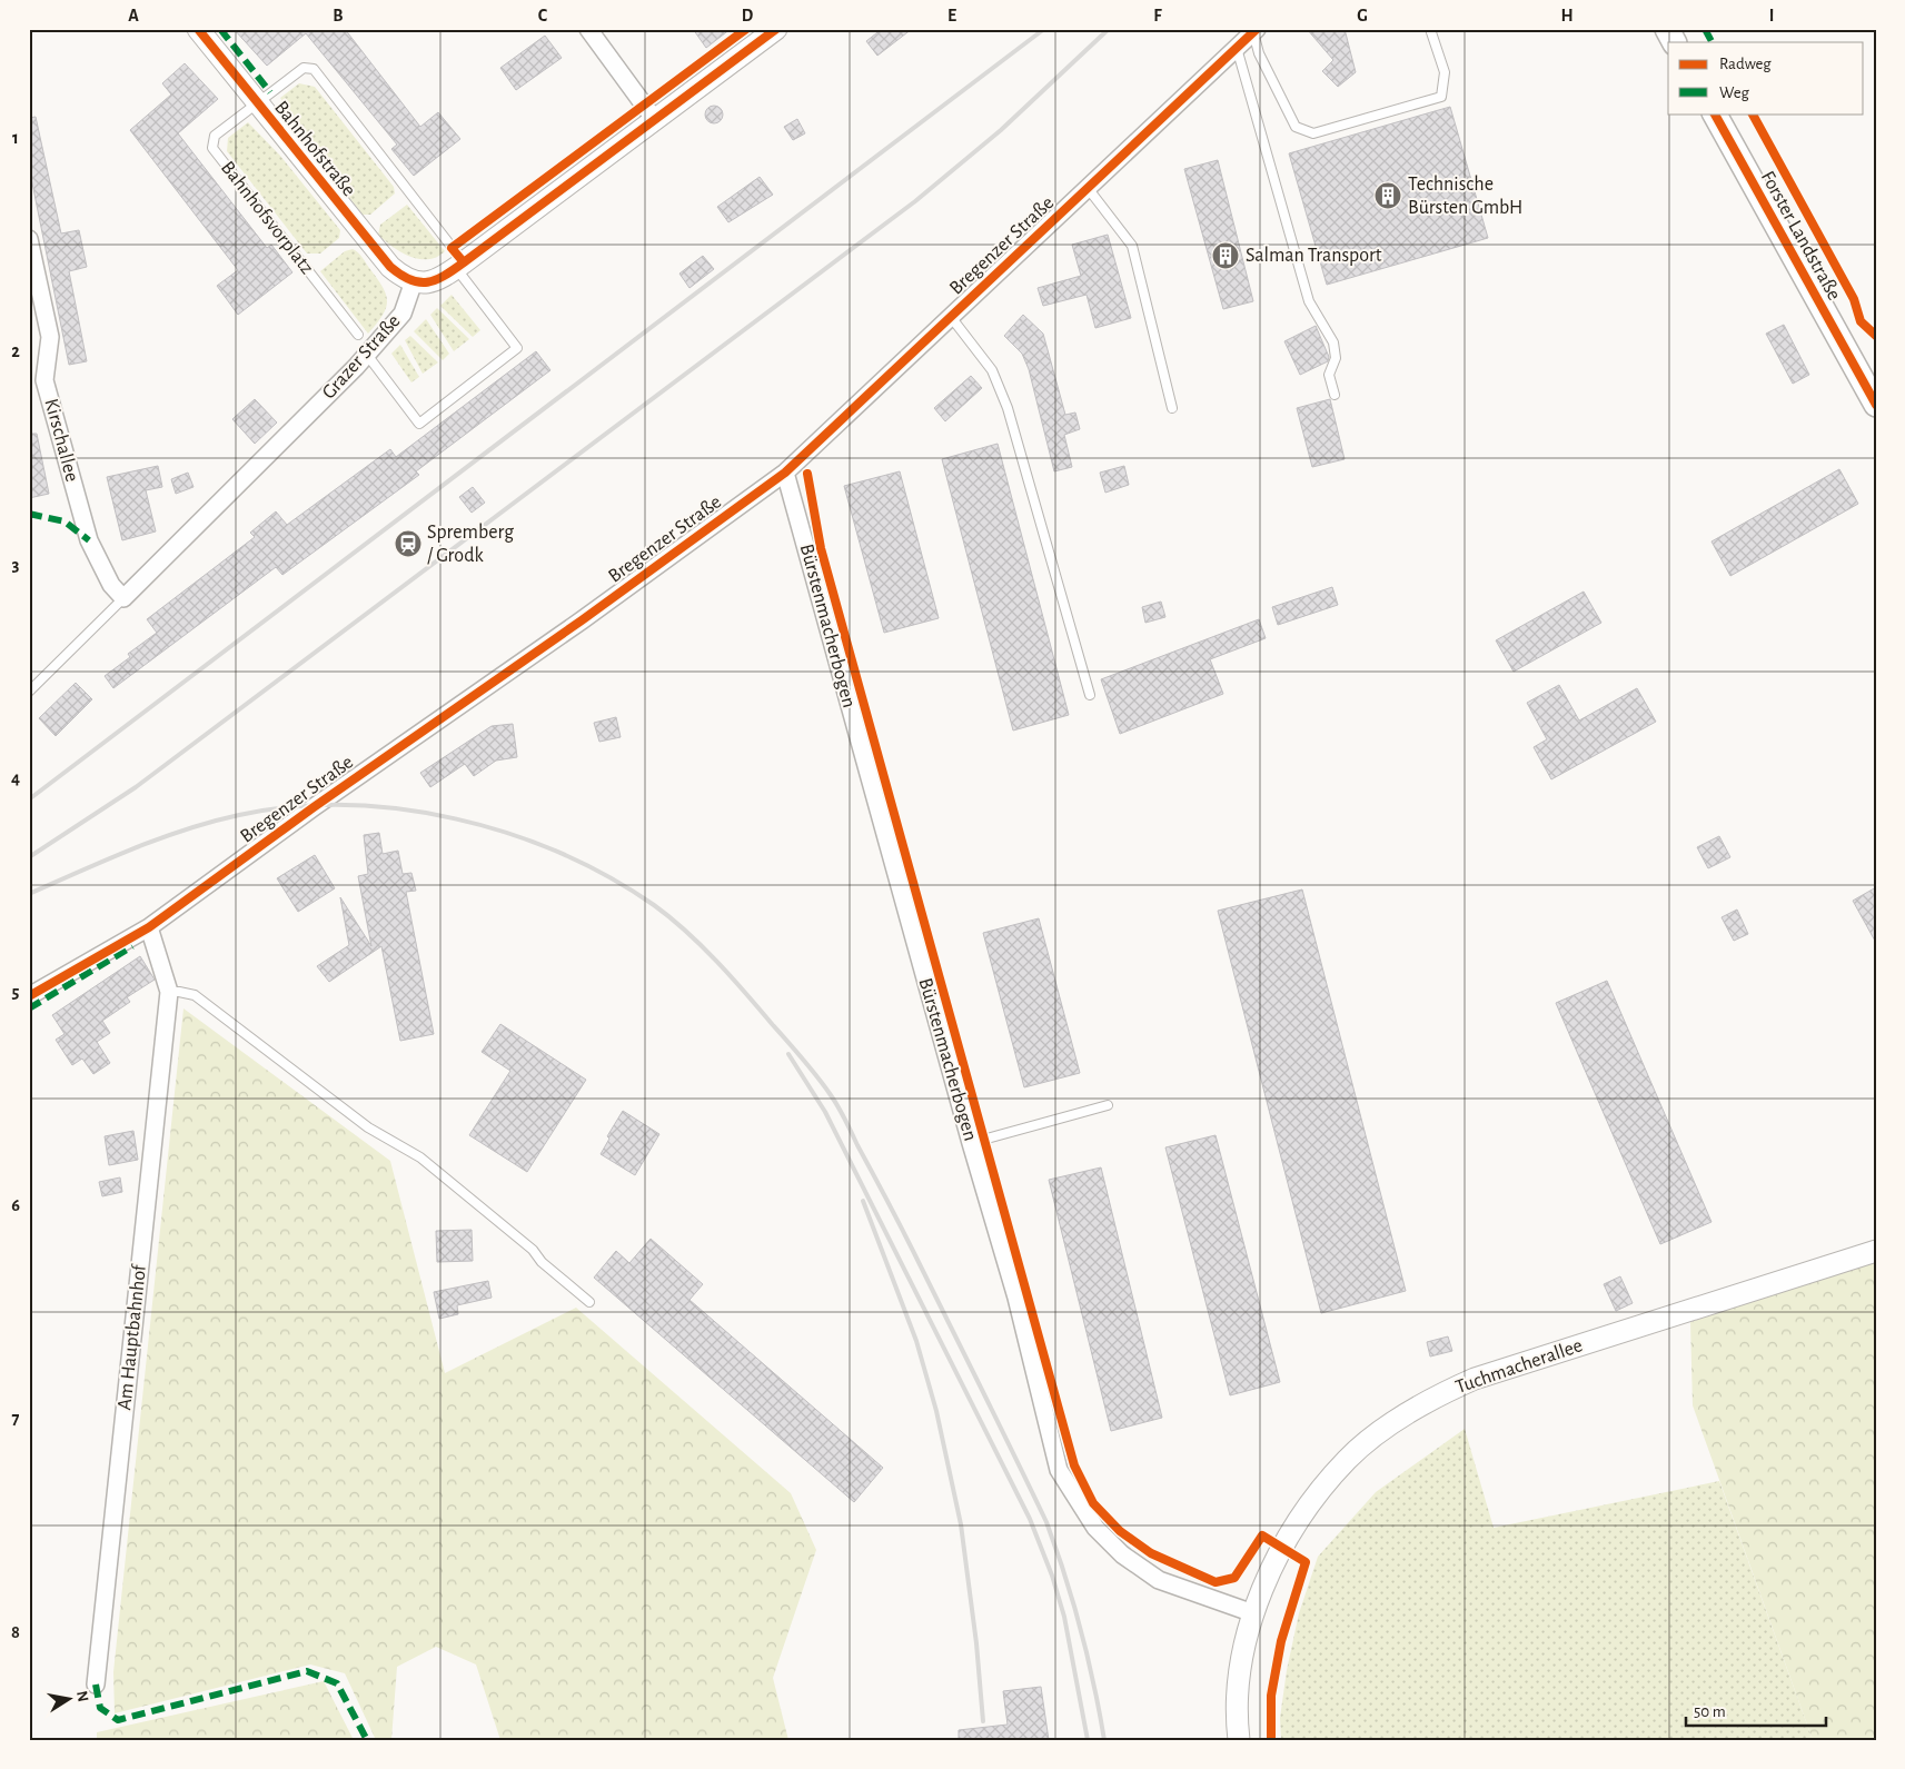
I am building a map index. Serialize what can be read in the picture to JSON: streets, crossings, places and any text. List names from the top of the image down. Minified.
{"streets":{"main road":["Forster Landstraße"],"street":["Bahnhofstraße","Bregenzer Straße","Grazer Straße","Kirschallee","Bürstenmacherbogen","Am Hauptbahnhof","Tuchmacherallee"],"lane":["Bahnhofsvorplatz"]},"crossings":[["Bahnhofstraße","Bahnhofsvorplatz"],["Bahnhofstraße","Grazer Straße"],["Bahnhofsvorplatz","Grazer Straße"],["Bregenzer Straße","Bürstenmacherbogen"],["Bregenzer Straße","Am Hauptbahnhof"],["Grazer Straße","Kirschallee"],["Bürstenmacherbogen","Tuchmacherallee"]],"places":{"building":["Technische Bürsten GmbH","Salman Transport"],"station":["Spremberg / Grodk"]},"legend":["Radweg","Weg"],"scale_bar":"50 m","north":"right","grid":{"columns":["A","B","C","D","E","F","G","H","I"],"rows":["1","2","3","4","5","6","7","8"]}}
